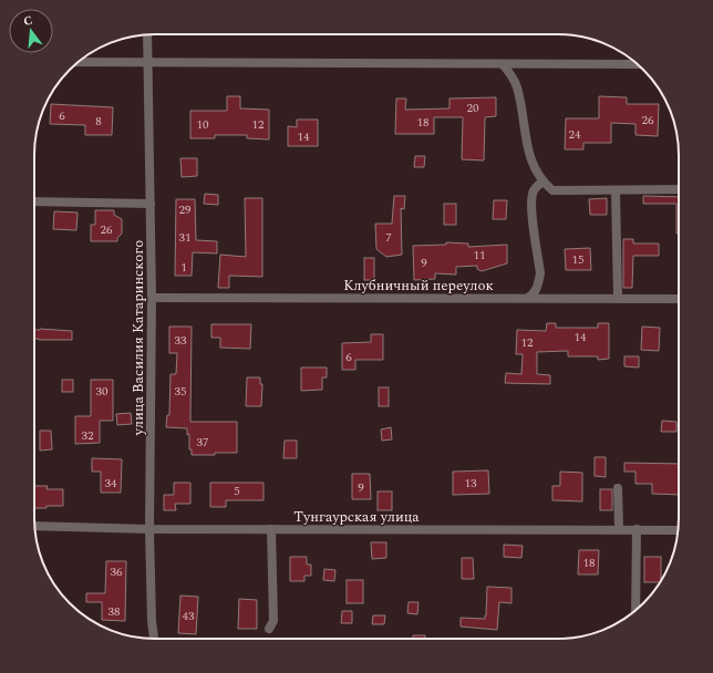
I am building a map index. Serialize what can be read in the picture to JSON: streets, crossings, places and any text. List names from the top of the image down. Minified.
{"streets":{"street":["Клубничный переулок","улица Василия Катаринского","Тунгаурская улица"]},"crossings":[["Клубничный переулок","улица Василия Катаринского"],["улица Василия Катаринского","Тунгаурская улица"]],"house_numbers":["20","6","26","8","18","10","12","24","14","29","26","31","7","11","15","9","1","14","33","12","6","30","35","32","37","34","13","9","5","18","36","38","43"],"north":"top"}
